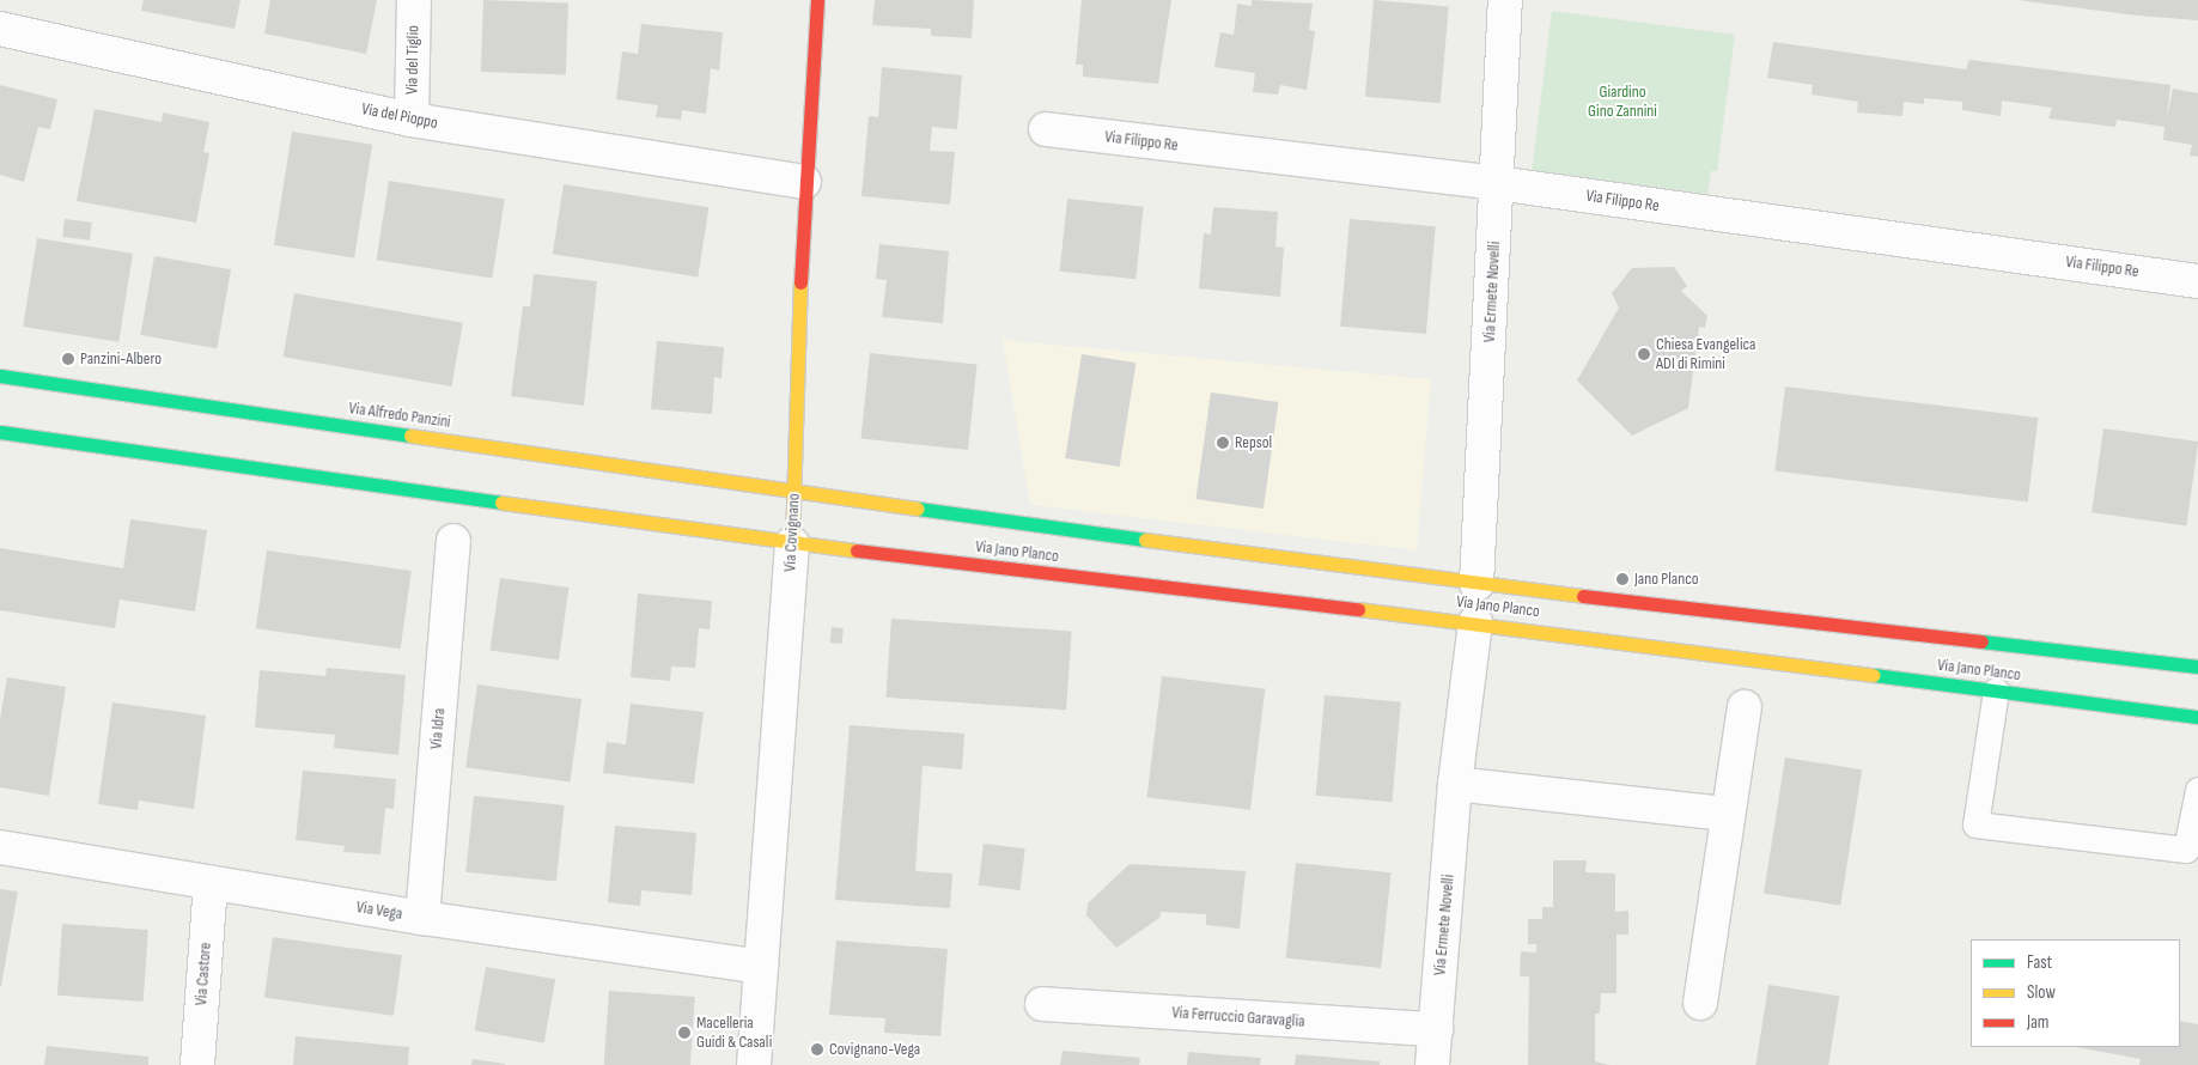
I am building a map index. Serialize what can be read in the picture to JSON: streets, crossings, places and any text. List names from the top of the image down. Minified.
{"streets":{"main road":["Via Alfredo Panzini","Via Covignano","Via Jano Planco"],"street":["Via del Tiglio","Via del Pioppo","Via Filippo Re","Via Ermete Novelli","Via Idra","Via Vega","Via Castore","Via Ferruccio Garavaglia"]},"crossings":[["Via del Tiglio","Via del Pioppo"],["Via del Pioppo","Via Covignano"],["Via Filippo Re","Via Ermete Novelli"],["Via Ermete Novelli","Via Jano Planco"],["Via Ermete Novelli","Via Ferruccio Garavaglia"],["Via Alfredo Panzini","Via Covignano"],["Via Alfredo Panzini","Via Jano Planco"],["Via Covignano","Via Jano Planco"],["Via Covignano","Via Vega"],["Via Idra","Via Vega"],["Via Vega","Via Castore"]],"parks":["Giardino Gino Zannini"],"places":["Chiesa Evangelica ADI di Rimini","Panzini-Albero","Repsol","Jano Planco","Macelleria Guidi & Casali","Covignano-Vega"],"legend":["Fast","Slow","Jam"]}
